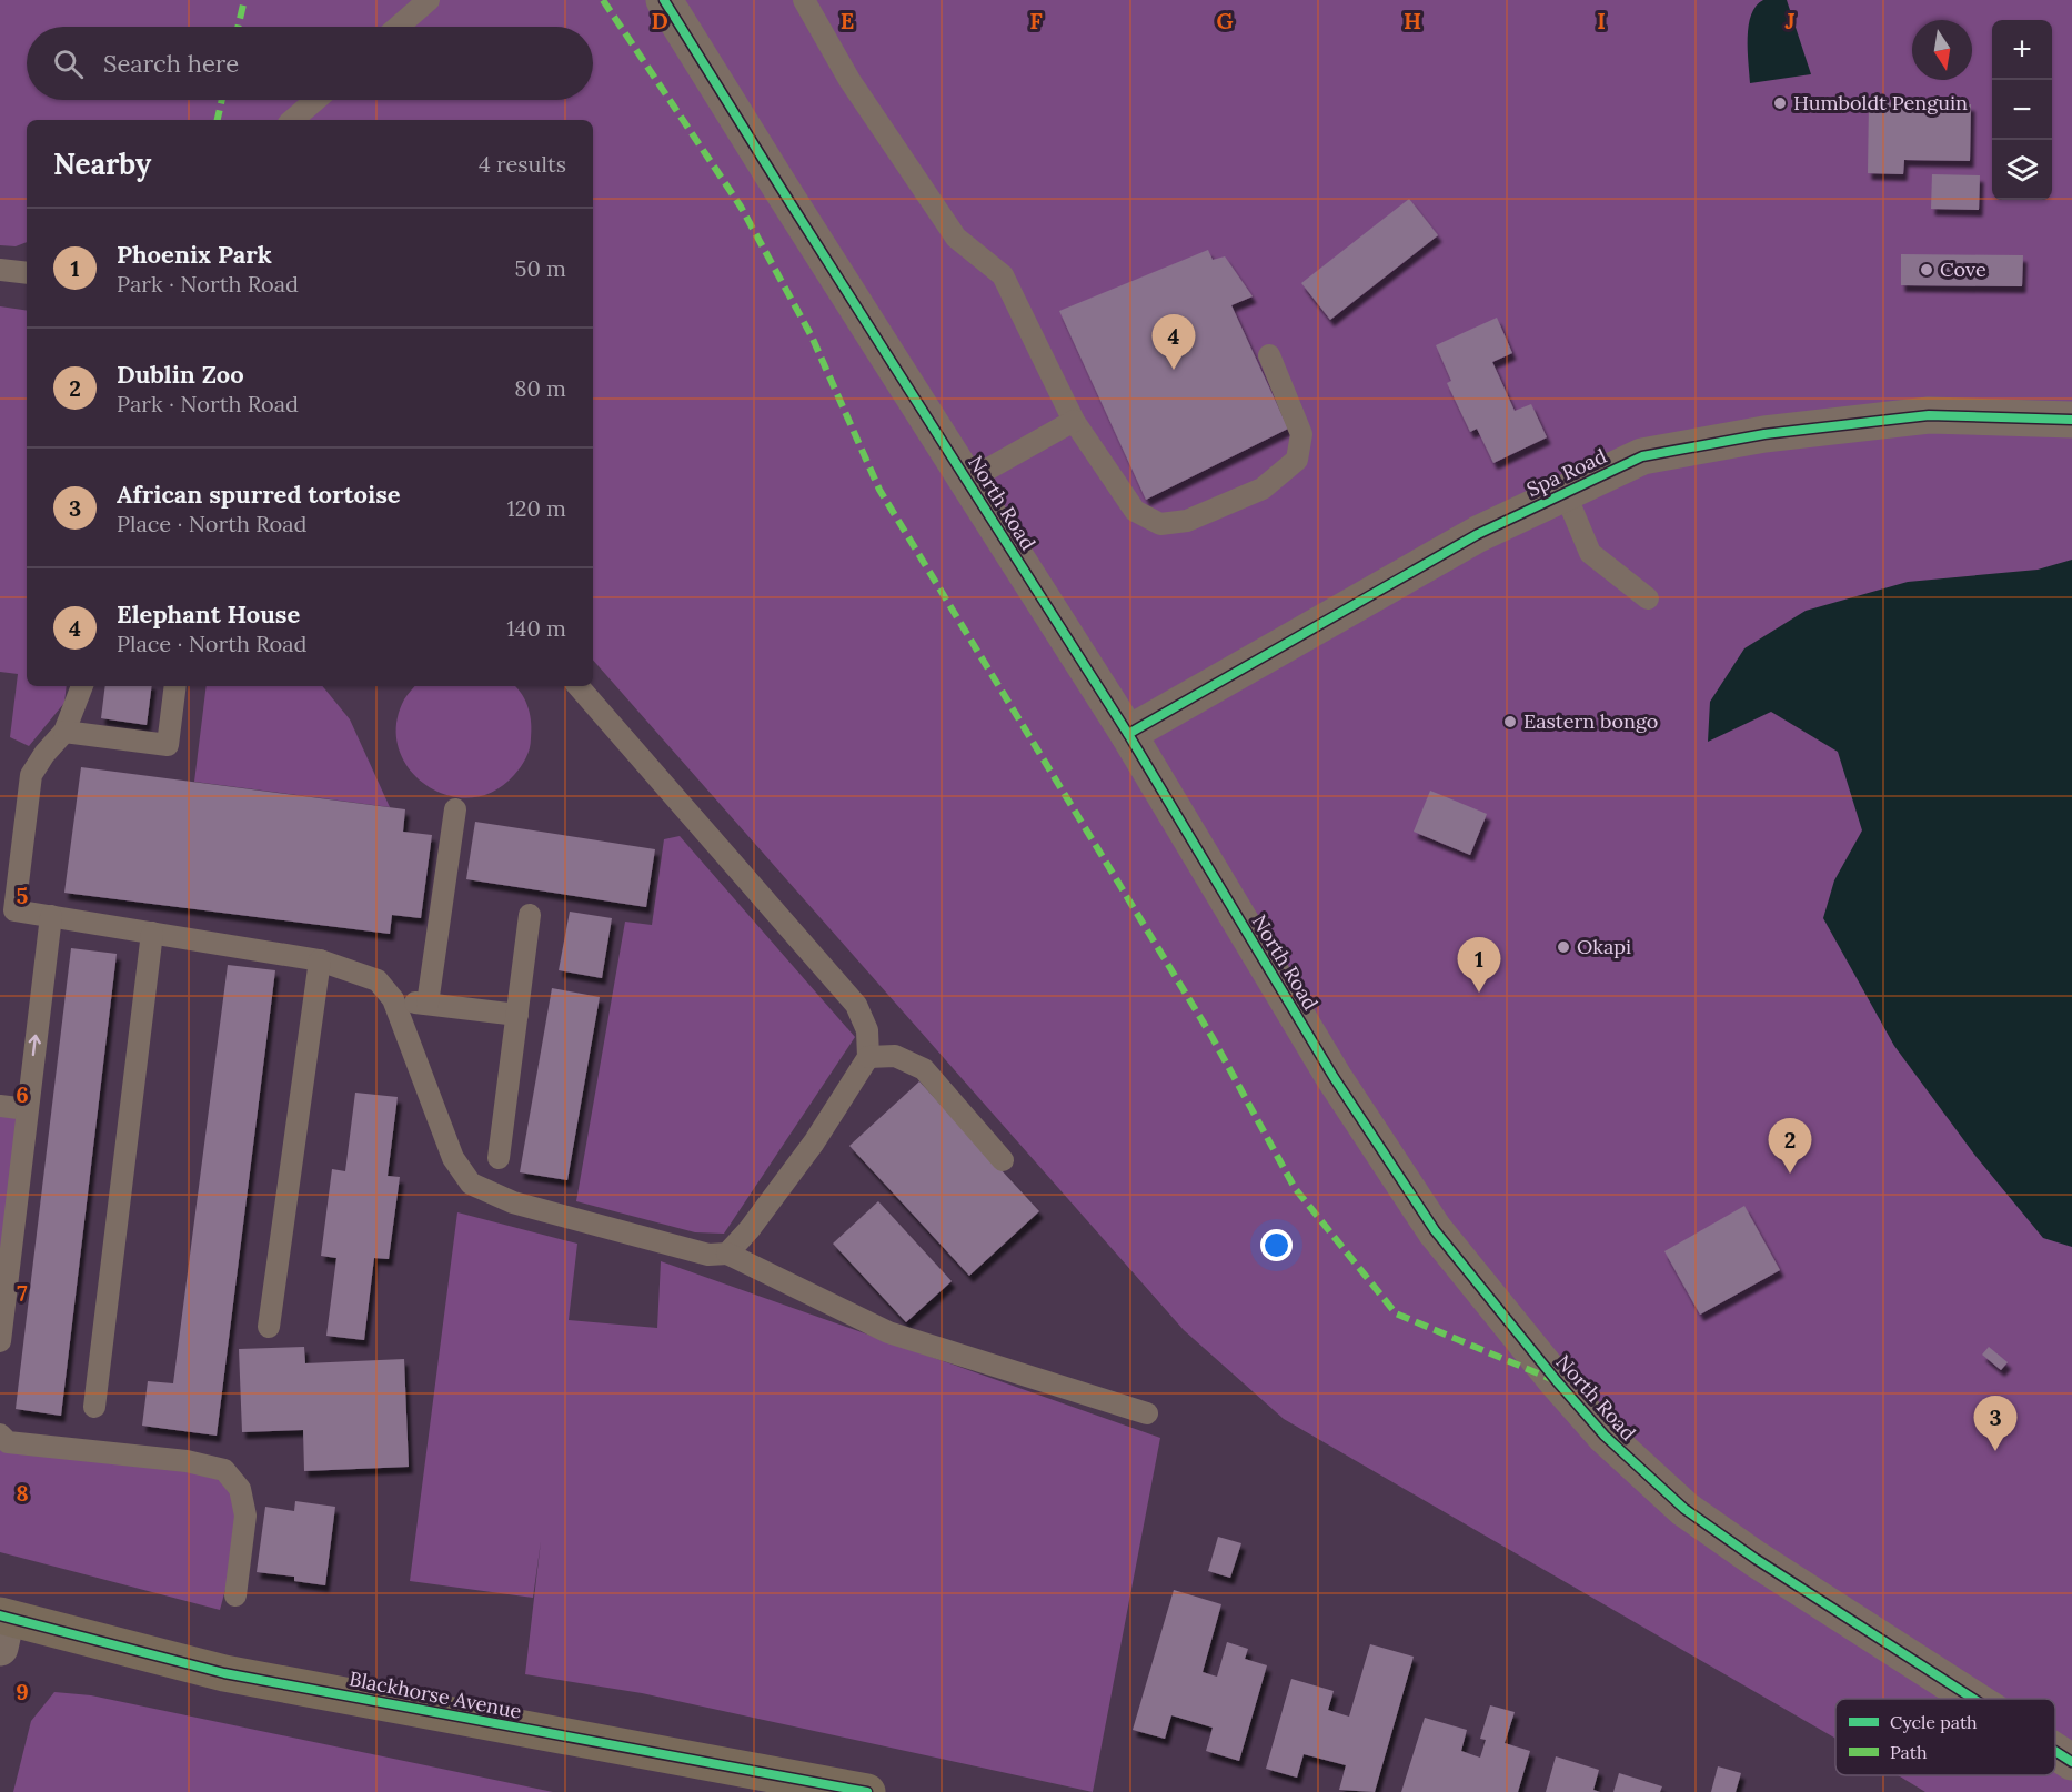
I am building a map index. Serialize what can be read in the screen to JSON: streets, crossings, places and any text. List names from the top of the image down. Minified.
{"streets":{"main road":["Blackhorse Avenue"],"street":["Spa Road","North Road"]},"crossings":[["Spa Road","North Road"]],"places":["Humboldt Penguin","Cove","Eastern bongo","Okapi"],"legend":["Cycle path","Path"],"north":"bottom","page":{"map_buttons":["+","−"],"search":"Search here","heading":["Nearby","4 results"],"list":[{"mark":"1","name":"Phoenix Park","note":"Park · North Road","value":"50 m"},{"mark":"2","name":"Dublin Zoo","note":"Park · North Road","value":"80 m"},{"mark":"3","name":"African spurred tortoise","note":"Place · North Road","value":"120 m"},{"mark":"4","name":"Elephant House","note":"Place · North Road","value":"140 m"}],"pins":["4","1","2","3"]},"grid":{"columns":["D","E","F","G","H","I","J"],"rows":["5","6","7","8","9"]}}
